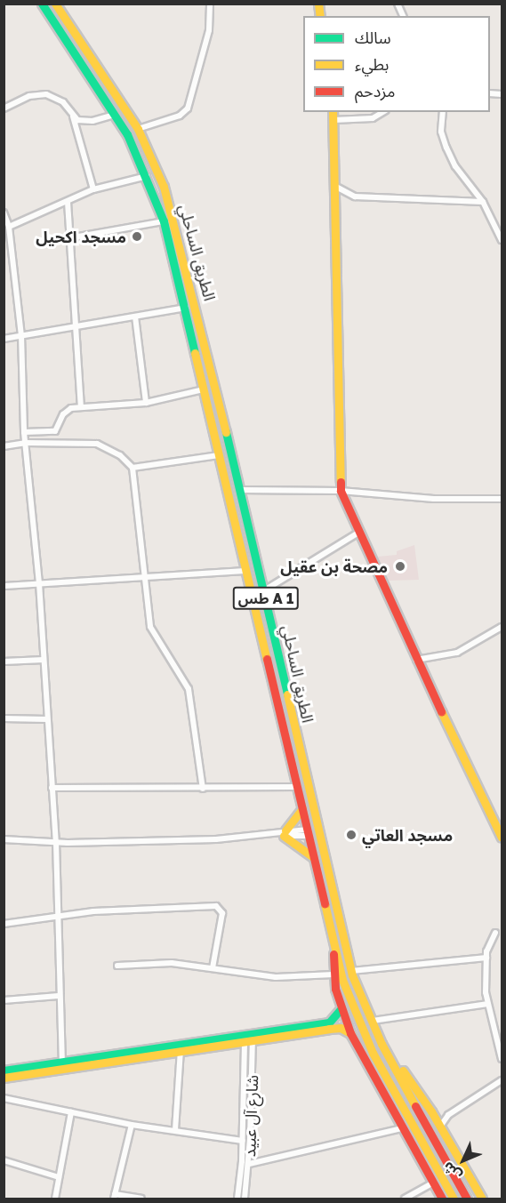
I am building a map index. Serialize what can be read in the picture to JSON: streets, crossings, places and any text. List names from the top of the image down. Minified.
{"streets":{"main road":["الطريق الساحلي","طس A 1"],"street":["شارع آل عبيد"]},"places":["مسجد اكحيل","مصحة بن عقيل","مسجد العاتي"],"legend":["سالك","بطيء","مزدحم"],"north":"bottom left"}
